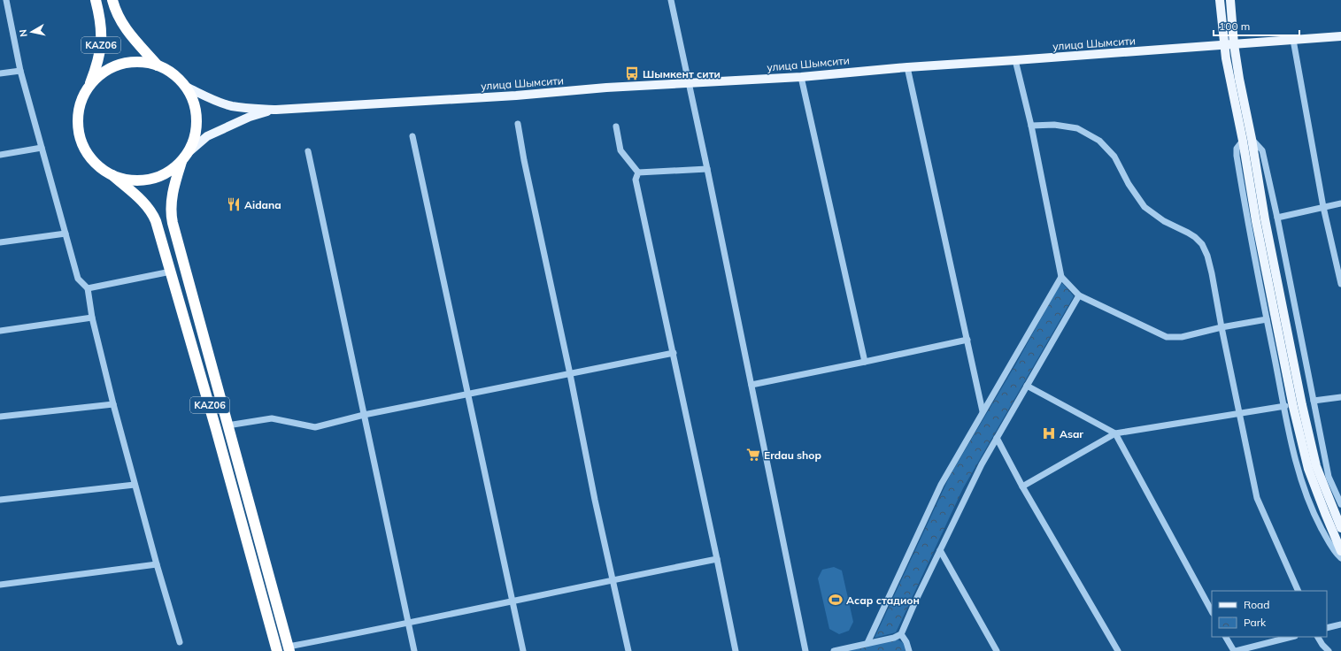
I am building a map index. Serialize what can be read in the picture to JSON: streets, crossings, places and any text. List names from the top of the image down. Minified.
{"streets":{"highway":["KАZ06"],"main road":["улица Шымсити"]},"crossings":[["улица Шымсити","KАZ06"]],"places":{"bus stop":["Шымкент сити"],"restaurant":["Aidana"],"hospital":["Asar"],"supermarket":["Erdau shop"],"sports":["Асар стадион"]},"legend":["Road","Park"],"scale_bar":"100 m","north":"left"}
